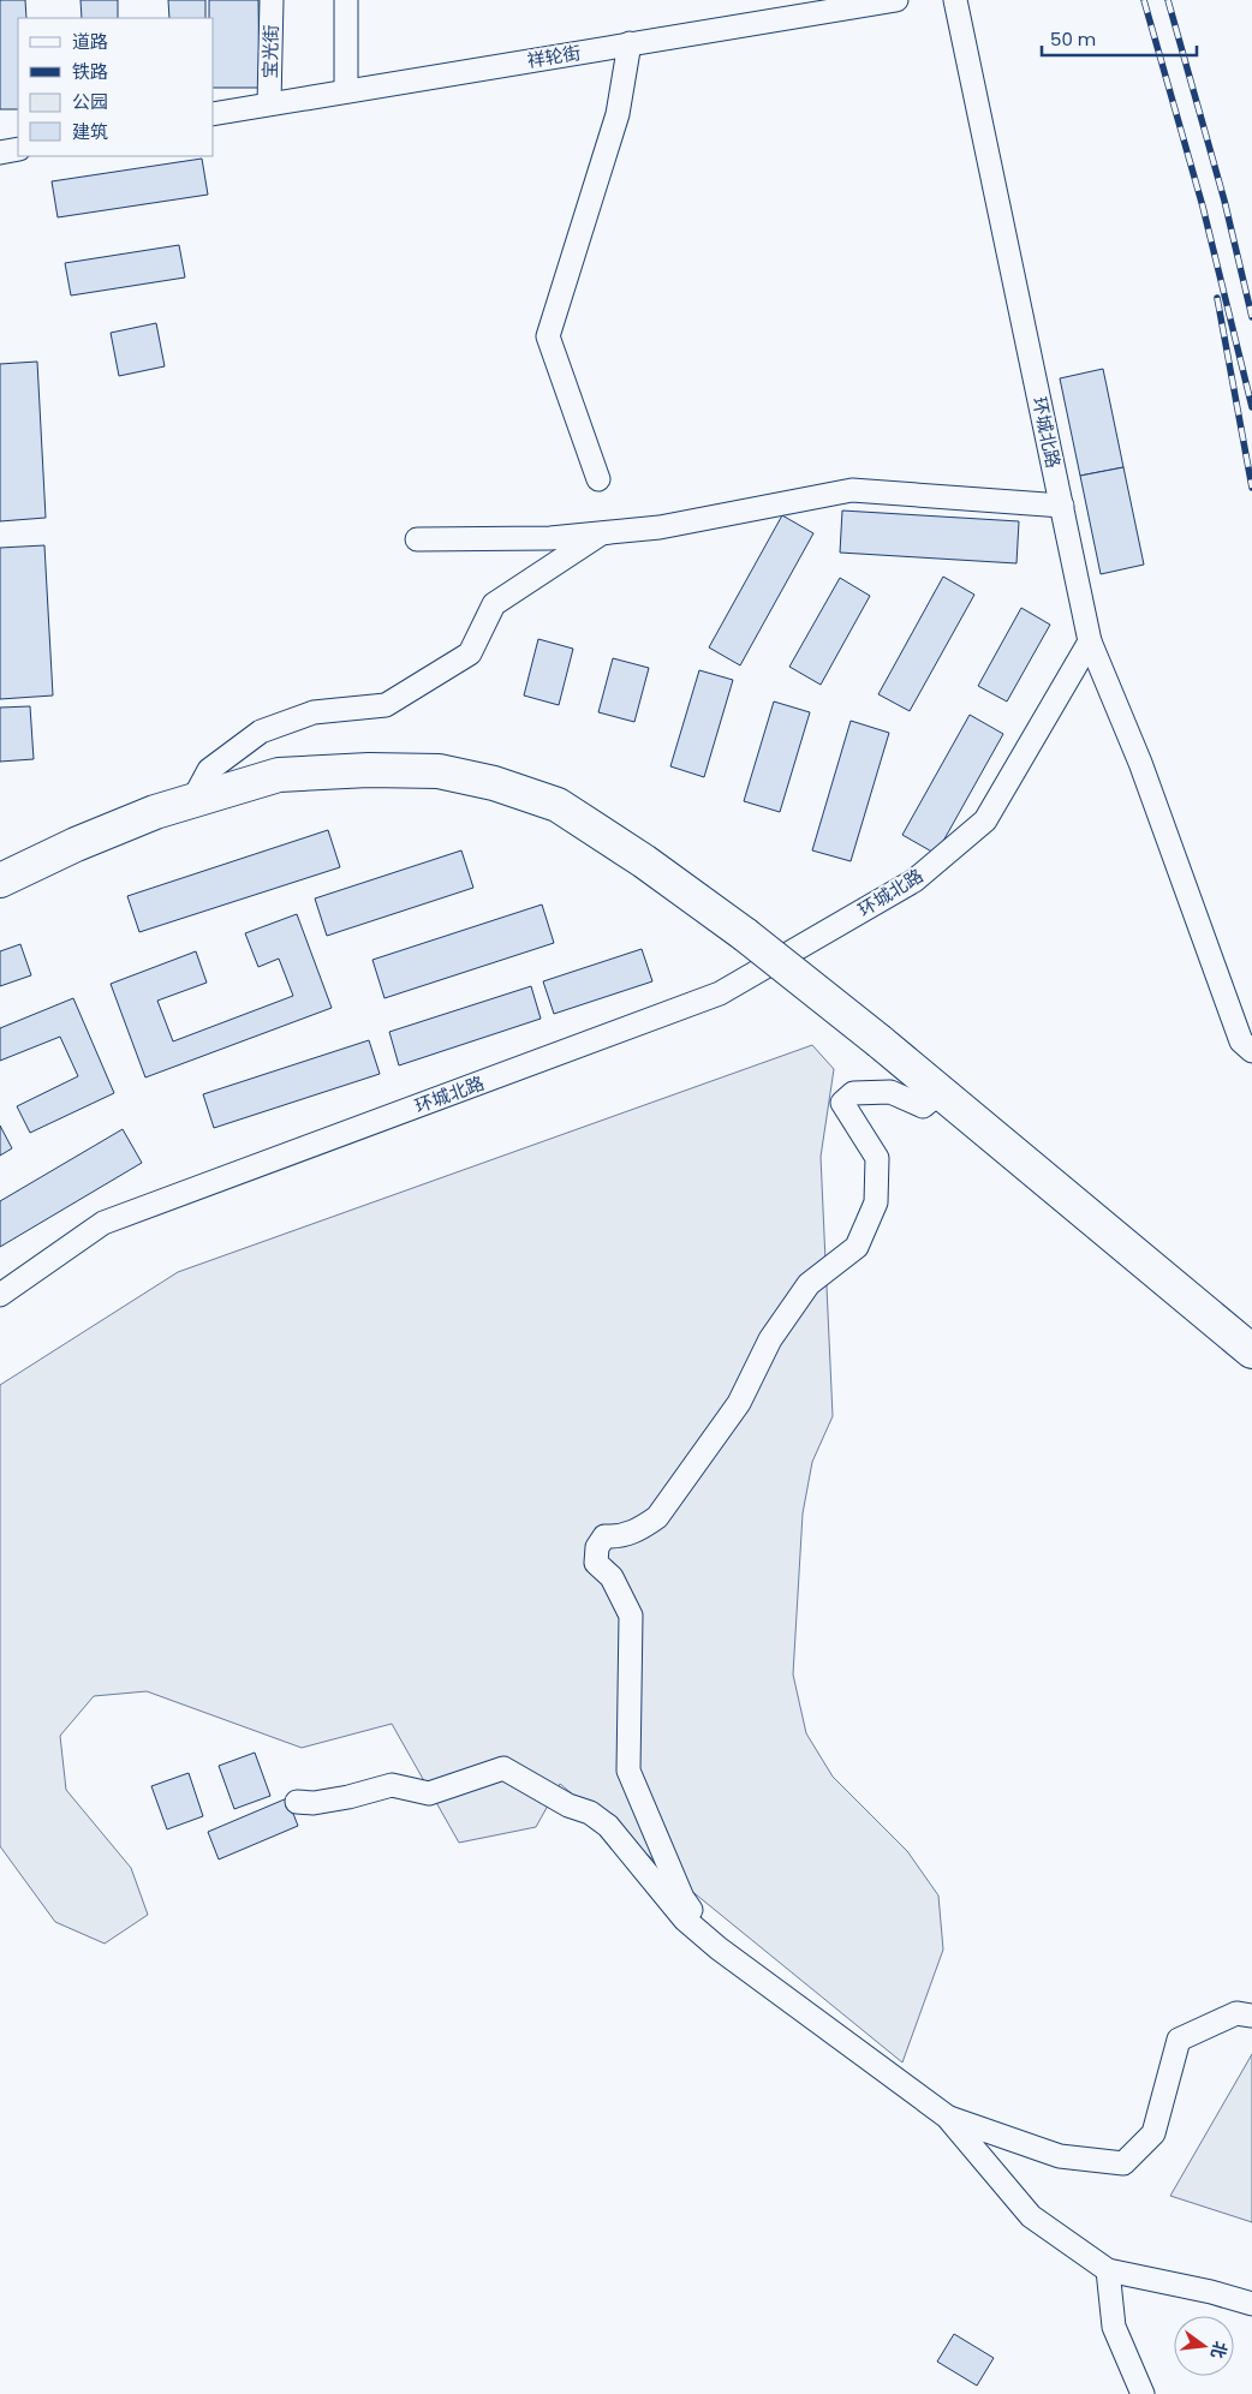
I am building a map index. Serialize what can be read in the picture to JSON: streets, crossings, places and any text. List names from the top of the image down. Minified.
{"streets":{"street":["宝光街","祥轮街","环城北路"]},"crossings":[["宝光街","祥轮街"]],"legend":["道路","铁路","公园","建筑"],"scale_bar":"50 m","north":"right"}
